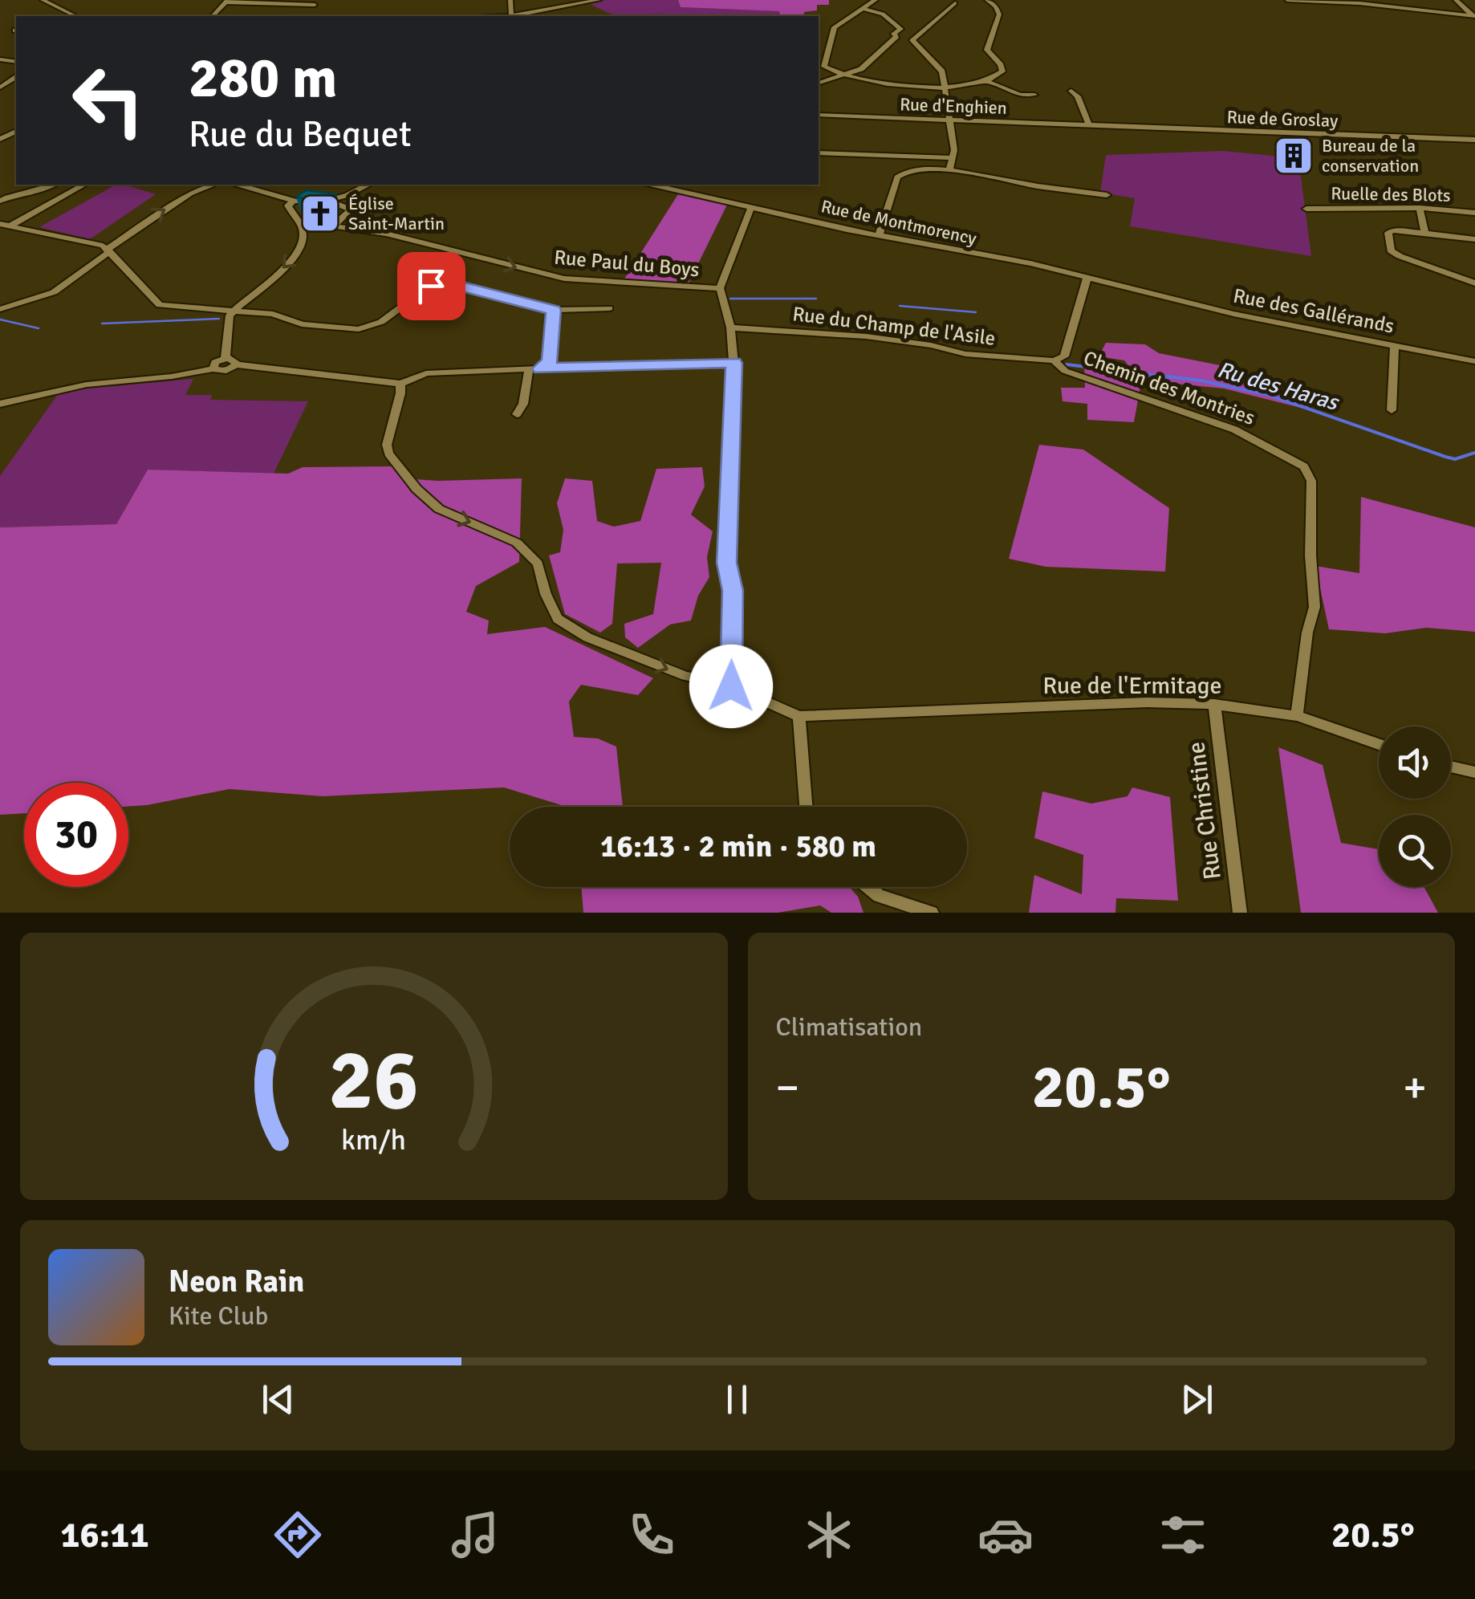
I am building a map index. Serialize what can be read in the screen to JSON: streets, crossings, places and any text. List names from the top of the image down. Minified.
{"streets":{"street":["Rue d'Enghien","Rue de Groslay","Ruelle des Blots","Rue de Montmorency","Rue Paul du Boys","Rue des Gallérands","Rue du Champ de l'Asile","Chemin des Montries","Rue de l'Ermitage","Rue Christine"]},"crossings":[["Rue d'Enghien","Rue de Groslay"],["Rue de Montmorency","Rue des Gallérands"],["Rue du Champ de l'Asile","Chemin des Montries"],["Chemin des Montries","Rue de l'Ermitage"],["Rue de l'Ermitage","Rue Christine"]],"water":["Ru des Haras"],"places":{"building":["Bureau de la conservation"],"church":["Église Saint-Martin"]},"page":{"turn":["280 m","Rue du Bequet"],"limit":"30","trip":"16:13 · 2 min · 580 m","tile":"Climatisation","heat":["−","20.5°","+"],"song":["Neon Rain","Kite Club"],"tabs":["16:11","20.5°"],"gauge":["26","km/h"]}}
